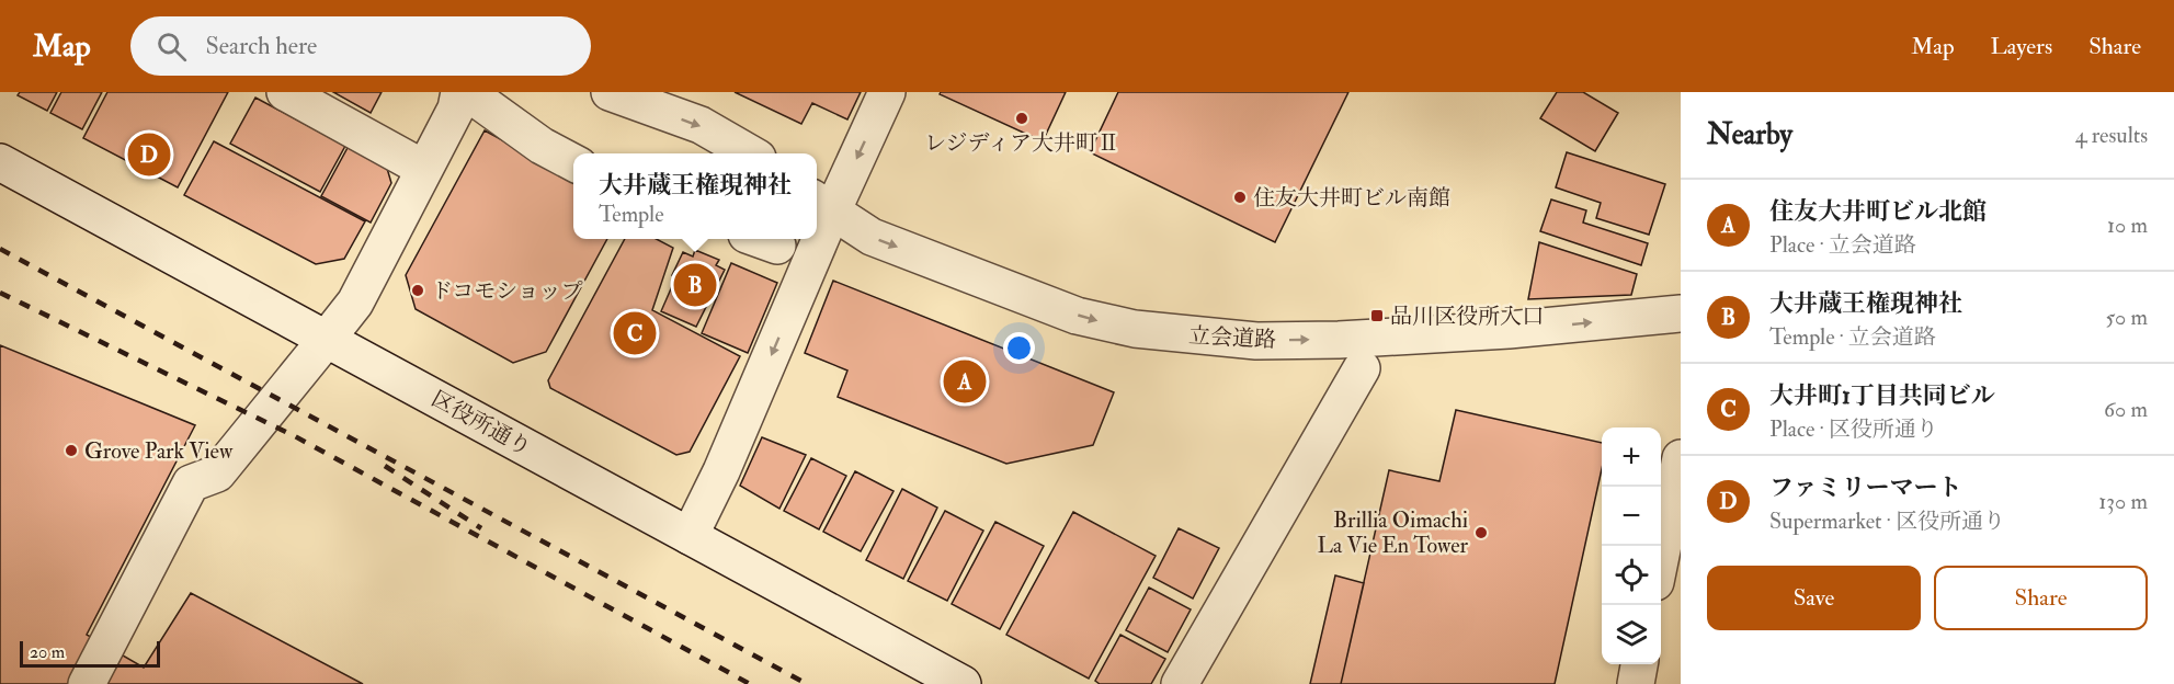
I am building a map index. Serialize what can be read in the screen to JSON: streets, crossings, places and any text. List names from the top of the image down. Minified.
{"streets":{"street":["立会道路","区役所通り"]},"one_way":["立会道路"],"places":{"other":["レジディア大井町Ⅱ","住友大井町ビル南館","ドコモショップ","Grove Park View","Brillia Oimachi La Vie En Tower"],"transit":["品川区役所入口"]},"scale_bar":"20 m","page":{"header":"Map","search":"Search here","nav":["Map","Layers","Share"],"heading":["Nearby","4 results"],"pins":["D","B","C","A"],"popup":["大井蔵王権現神社","Temple"],"list":[{"mark":"A","name":"住友大井町ビル北館","note":"Place · 立会道路","value":"10 m"},{"mark":"B","name":"大井蔵王権現神社","note":"Temple · 立会道路","value":"50 m"},{"mark":"C","name":"大井町1丁目共同ビル","note":"Place · 区役所通り","value":"60 m"},{"mark":"D","name":"ファミリーマート","note":"Supermarket · 区役所通り","value":"130 m"}],"map_buttons":["+","−"],"buttons":["Save","Share"],"scale":"20 m"}}
